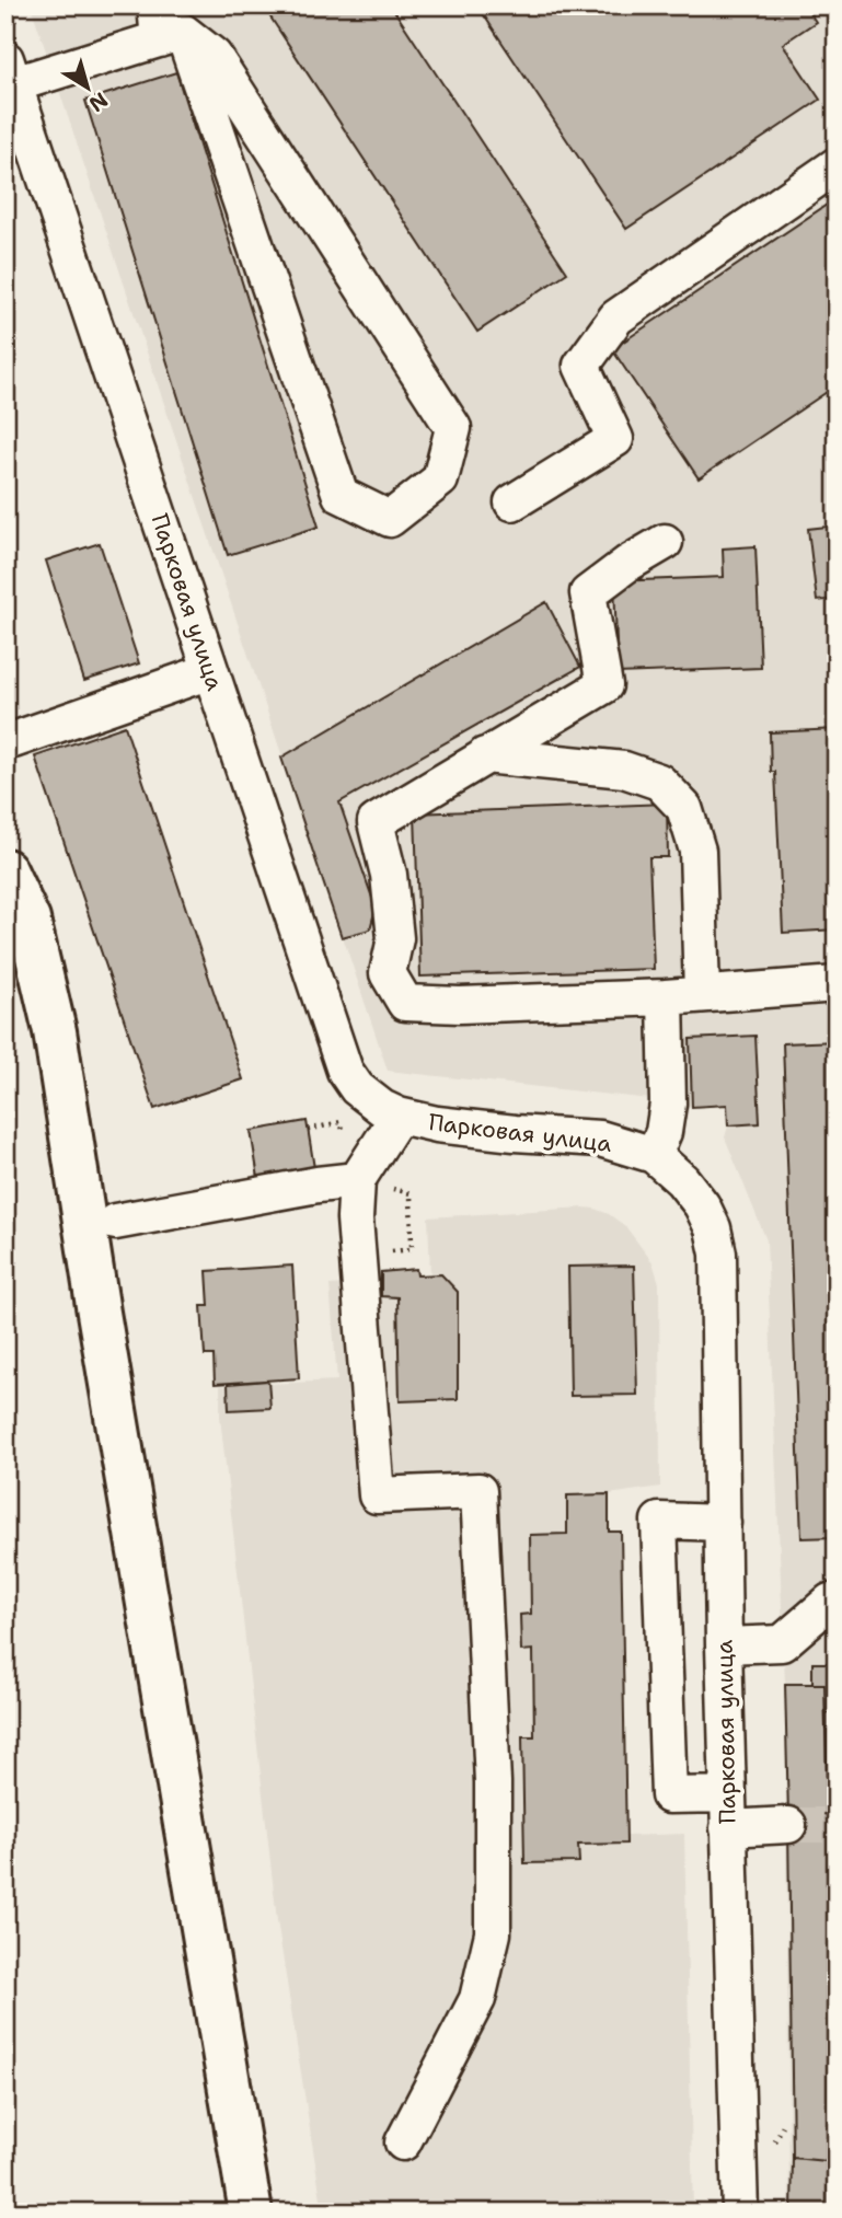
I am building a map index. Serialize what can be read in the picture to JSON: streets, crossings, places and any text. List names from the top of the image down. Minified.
{"streets":{"street":["Парковая улица"]},"north":"bottom right"}
